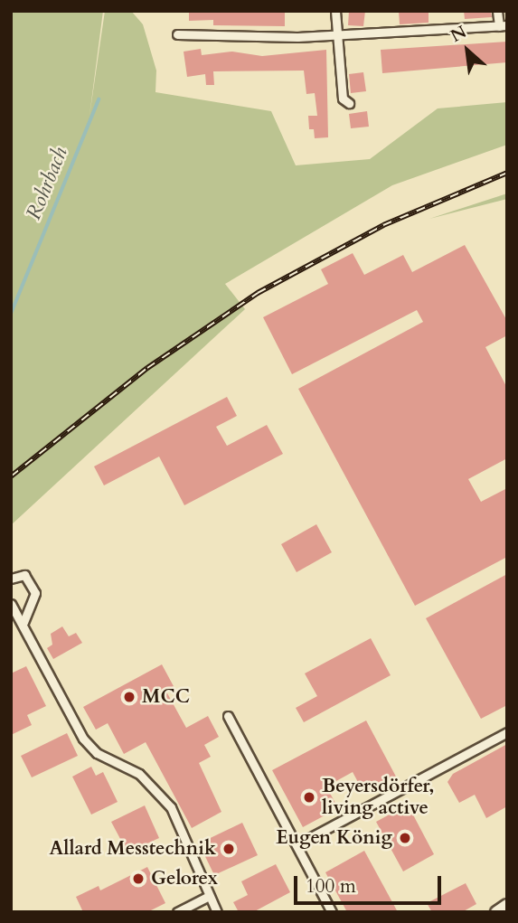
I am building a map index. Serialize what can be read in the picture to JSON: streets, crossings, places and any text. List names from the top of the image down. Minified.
{"water":["Rohrbach"],"places":["MCC","Beyersdörfer, living active","Eugen König","Allard Messtechnik","Gelorex"],"scale_bar":"100 m","north":"top left"}
